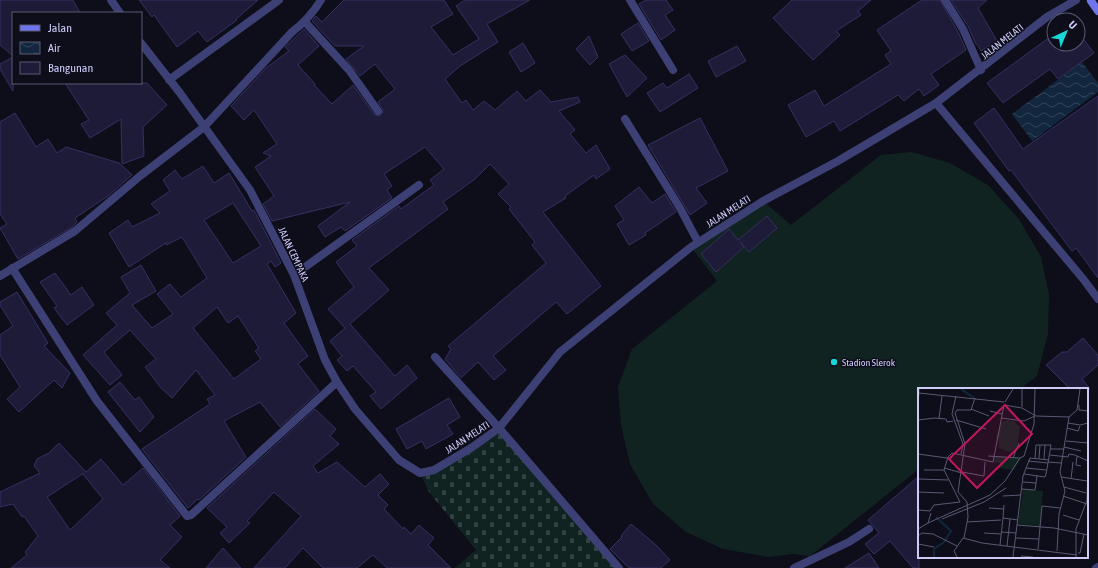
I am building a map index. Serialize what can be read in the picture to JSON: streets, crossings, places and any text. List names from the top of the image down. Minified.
{"streets":{"street":["JALAN MELATI","JALAN CEMPAKA"]},"crossings":[["JALAN MELATI","JALAN CEMPAKA"]],"places":["Stadion Slerok"],"legend":["Jalan","Air","Bangunan"],"north":"top right"}
